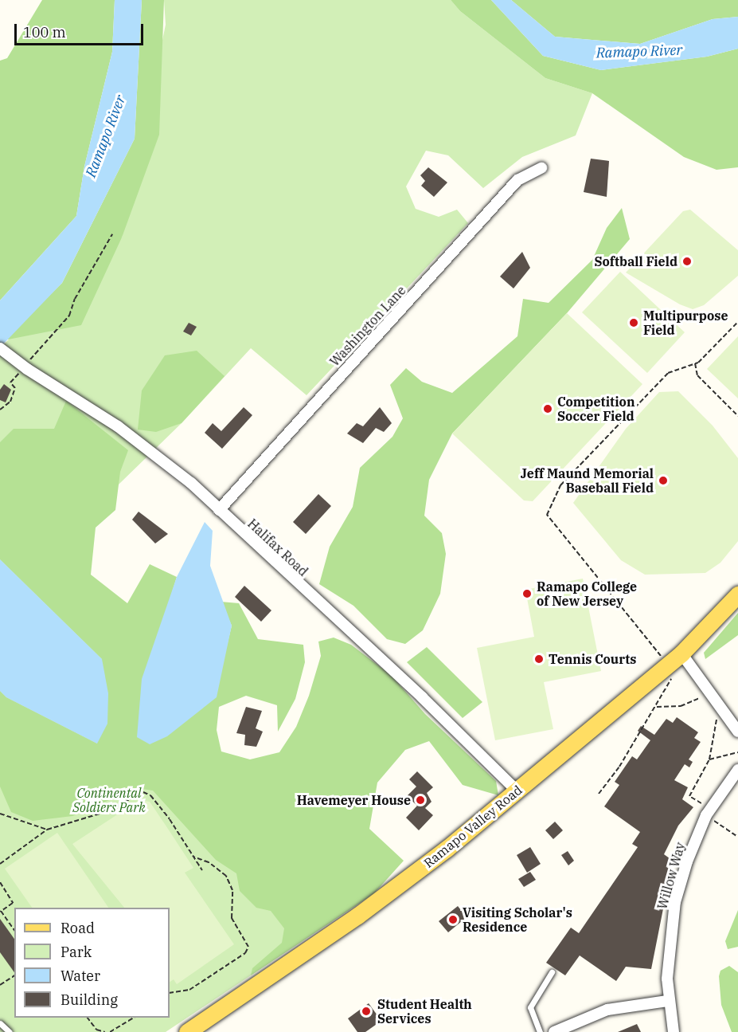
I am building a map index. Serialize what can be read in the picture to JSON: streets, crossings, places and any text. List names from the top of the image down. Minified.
{"streets":{"main road":["Ramapo Valley Road"],"street":["Washington Lane","Halifax Road","Willow Way"]},"crossings":[["Washington Lane","Halifax Road"],["Halifax Road","Ramapo Valley Road"]],"water":["Ramapo River"],"parks":["Continental Soldiers Park"],"places":["Softball Field","Multipurpose Field","Competition Soccer Field","Jeff Maund Memorial Baseball Field","Ramapo College of New Jersey","Tennis Courts","Havemeyer House","Visiting Scholar's Residence","Student Health Services"],"legend":["Road","Park","Water","Building"],"scale_bar":"100 m"}
